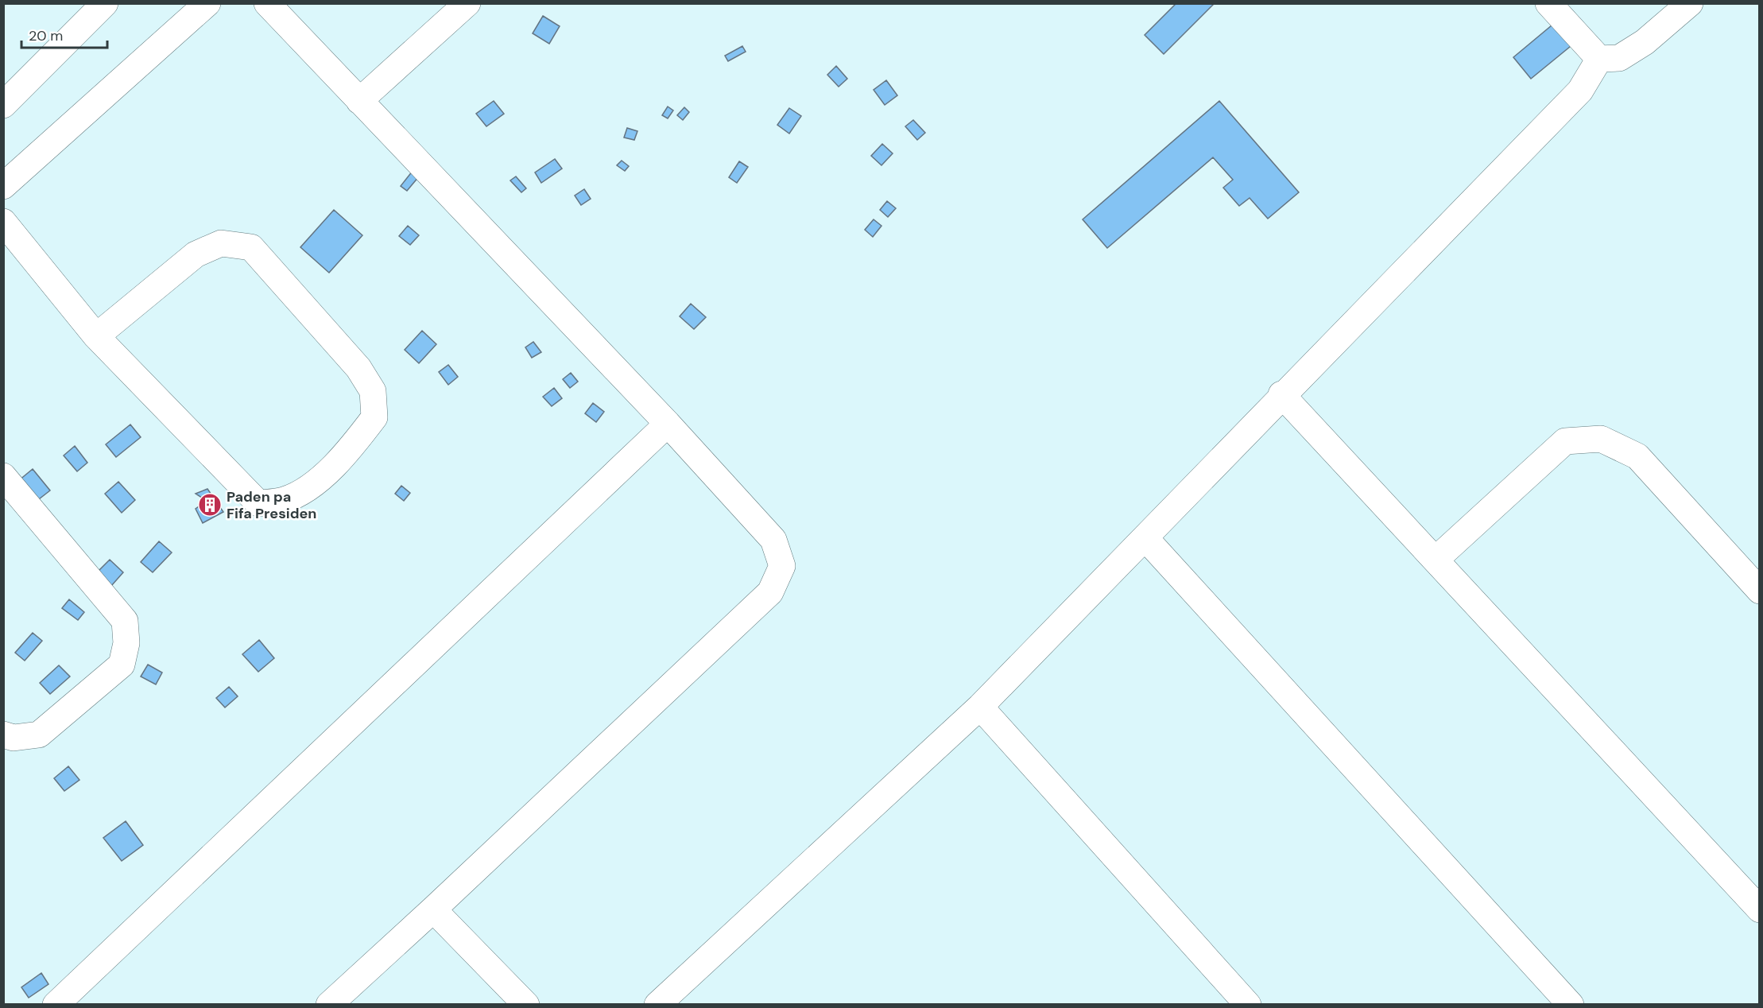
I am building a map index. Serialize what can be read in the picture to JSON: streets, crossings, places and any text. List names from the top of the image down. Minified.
{"places":{"building":["Paden pa Fifa Presiden"]},"scale_bar":"20 m"}
